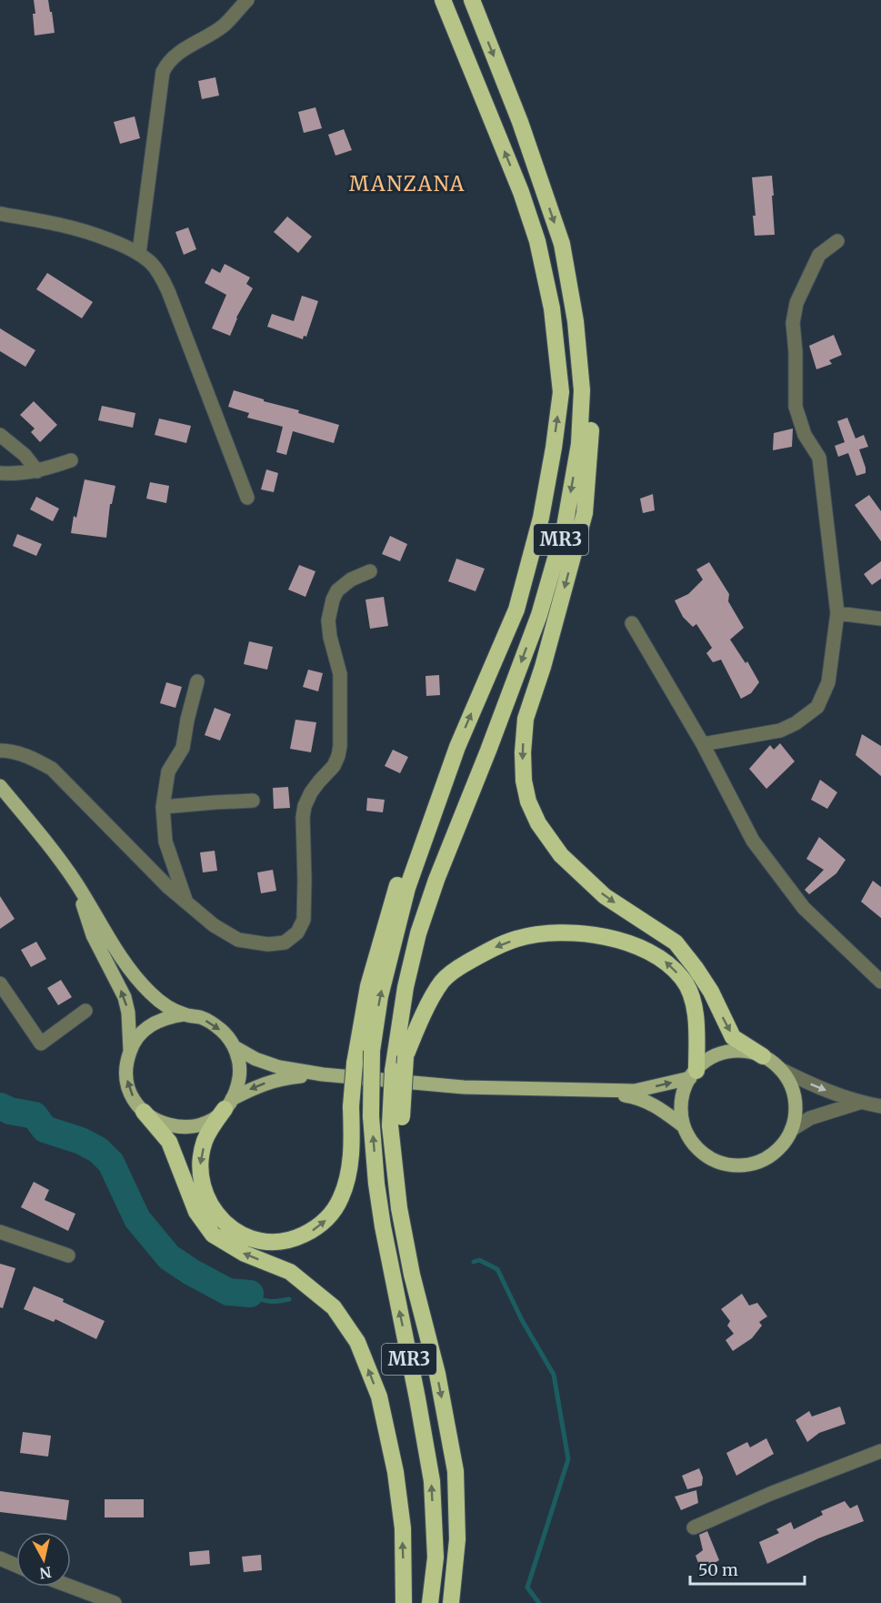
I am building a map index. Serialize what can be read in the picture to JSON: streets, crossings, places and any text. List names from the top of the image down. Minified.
{"streets":{"highway":["MR3"]},"districts":["MANZANA"],"scale_bar":"50 m","north":"bottom"}
